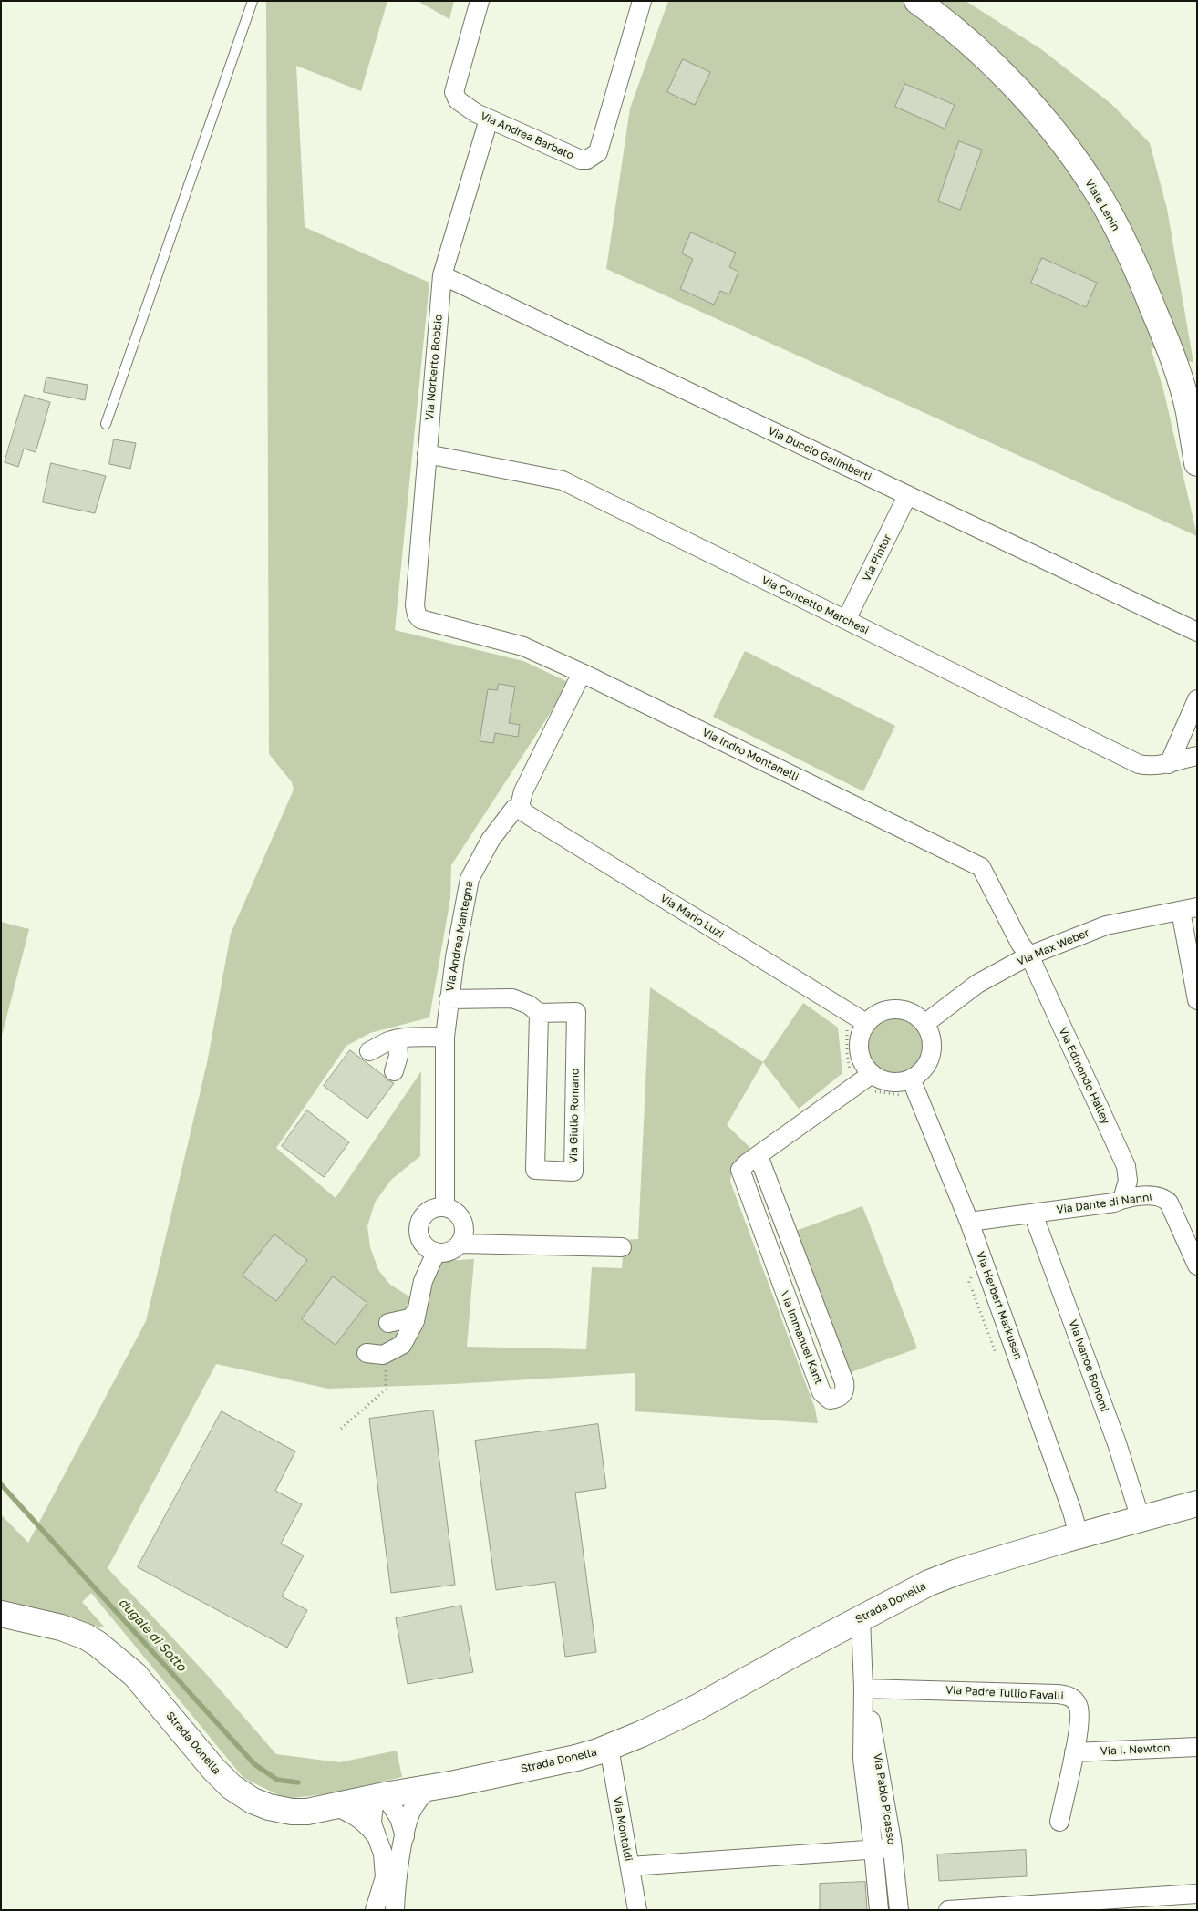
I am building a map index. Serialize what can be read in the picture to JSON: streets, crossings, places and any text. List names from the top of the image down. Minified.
{"streets":{"street":["Via Andrea Barbato","Viale Lenin","Via Norberto Bobbio","Via Duccio Galimberti","Via Pintor","Via Concetto Marchesi","Via Indro Montanelli","Via Mario Luzi","Via Andrea Mantegna","Via Max Weber","Via Edmondo Halley","Via Giulio Romano","Via Dante di Nanni","Via Herbert Markusen","Via Immanuel Kant","Via Ivanoe Bonomi","Strada Donella","Via Padre Tullio Favalli","Via I. Newton","Via Pablo Picasso","Via Montaldi"]},"crossings":[["Via Andrea Barbato","Via Norberto Bobbio"],["Via Norberto Bobbio","Via Duccio Galimberti"],["Via Norberto Bobbio","Via Concetto Marchesi"],["Via Norberto Bobbio","Via Indro Montanelli"],["Via Duccio Galimberti","Via Pintor"],["Via Pintor","Via Concetto Marchesi"],["Via Indro Montanelli","Via Andrea Mantegna"],["Via Indro Montanelli","Via Max Weber"],["Via Indro Montanelli","Via Edmondo Halley"],["Via Mario Luzi","Via Andrea Mantegna"],["Via Mario Luzi","Via Max Weber"],["Via Mario Luzi","Via Herbert Markusen"],["Via Mario Luzi","Via Immanuel Kant"],["Via Max Weber","Via Edmondo Halley"],["Via Max Weber","Via Herbert Markusen"],["Via Max Weber","Via Immanuel Kant"],["Via Edmondo Halley","Via Dante di Nanni"],["Via Dante di Nanni","Via Herbert Markusen"],["Via Dante di Nanni","Via Ivanoe Bonomi"],["Via Herbert Markusen","Via Immanuel Kant"],["Via Herbert Markusen","Strada Donella"],["Via Ivanoe Bonomi","Strada Donella"],["Strada Donella","Via Pablo Picasso"],["Strada Donella","Via Montaldi"],["Via Padre Tullio Favalli","Via I. Newton"],["Via Padre Tullio Favalli","Via Pablo Picasso"]],"water":["dugale di Sotto"]}
